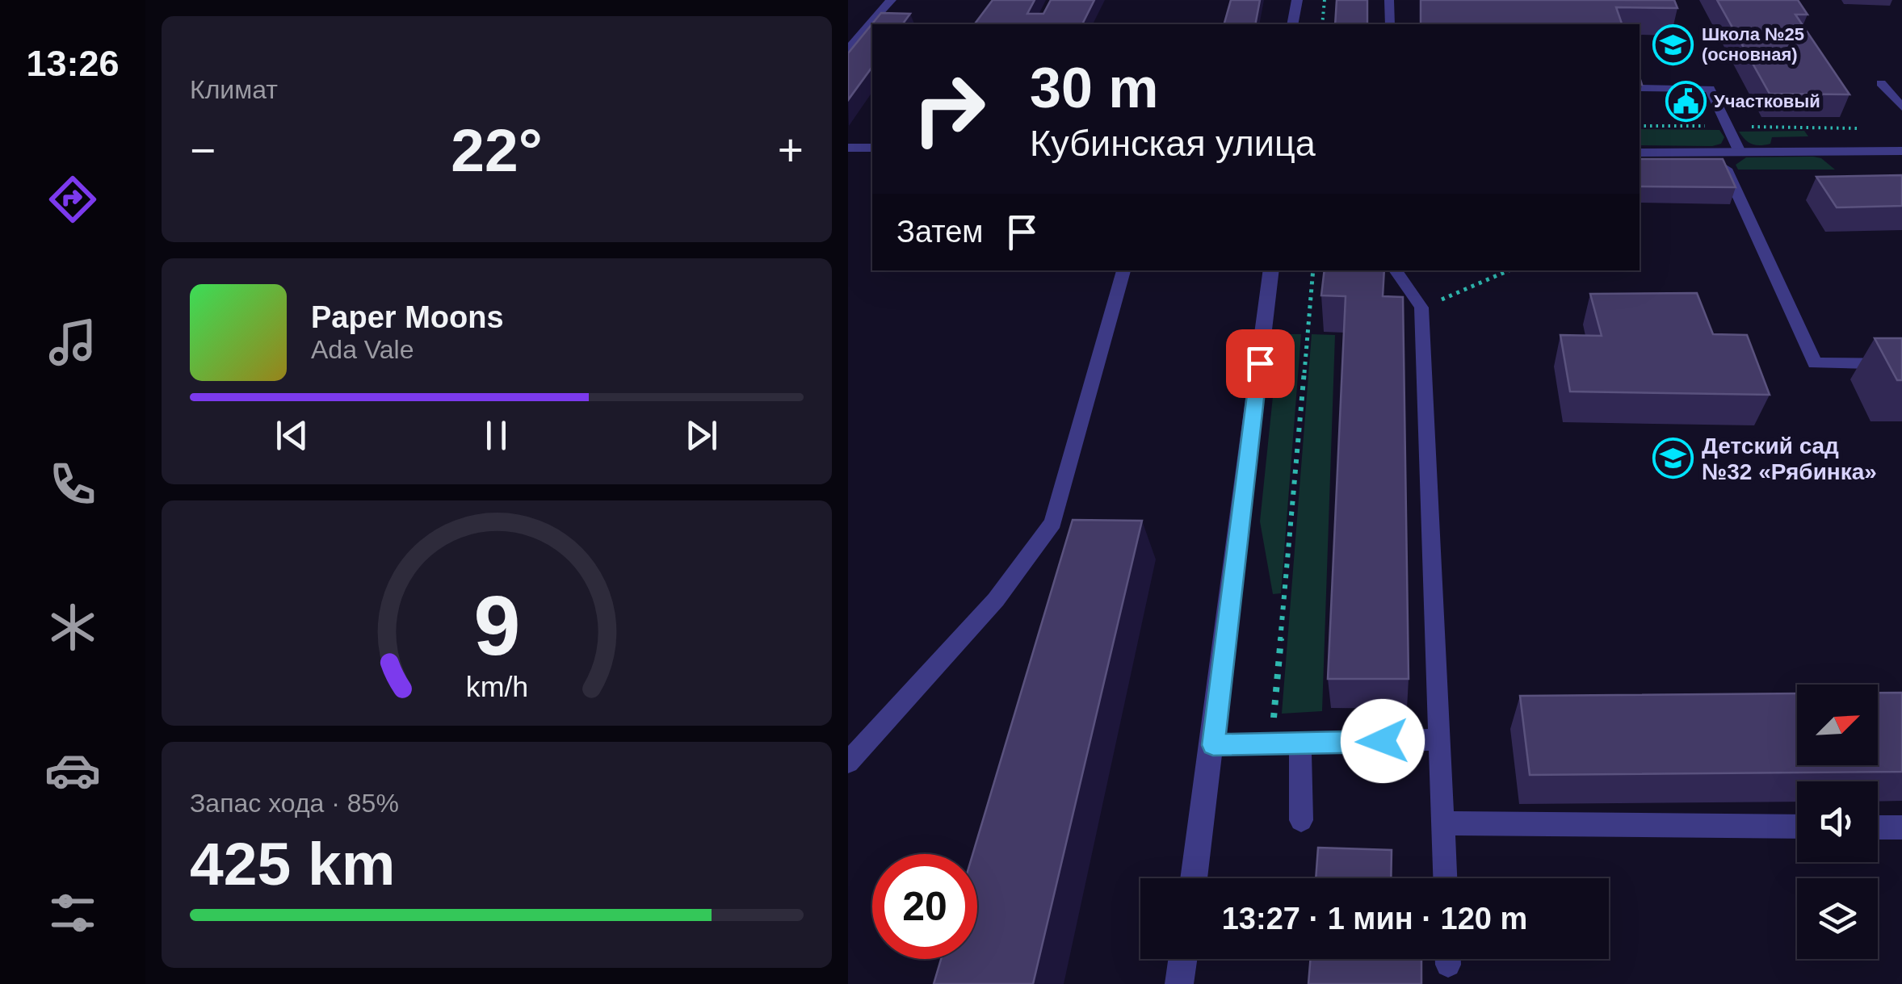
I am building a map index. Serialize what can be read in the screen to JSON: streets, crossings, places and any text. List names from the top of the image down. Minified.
{"places":{"school or university":["Школа №25 (основная)","Детский сад №32 «Рябинка»"],"public building":["Участковый"]},"north":"top right","page":{"tabs":"13:26","tile":["Климат",["Запас хода · 85%","425 km"]],"turn":["30 m","Кубинская улица"],"heat":["−","22°","+"],"then":"Затем","song":["Paper Moons","Ada Vale"],"limit":"20","trip":"13:27 · 1 мин · 120 m","gauge":["9","km/h"]}}
